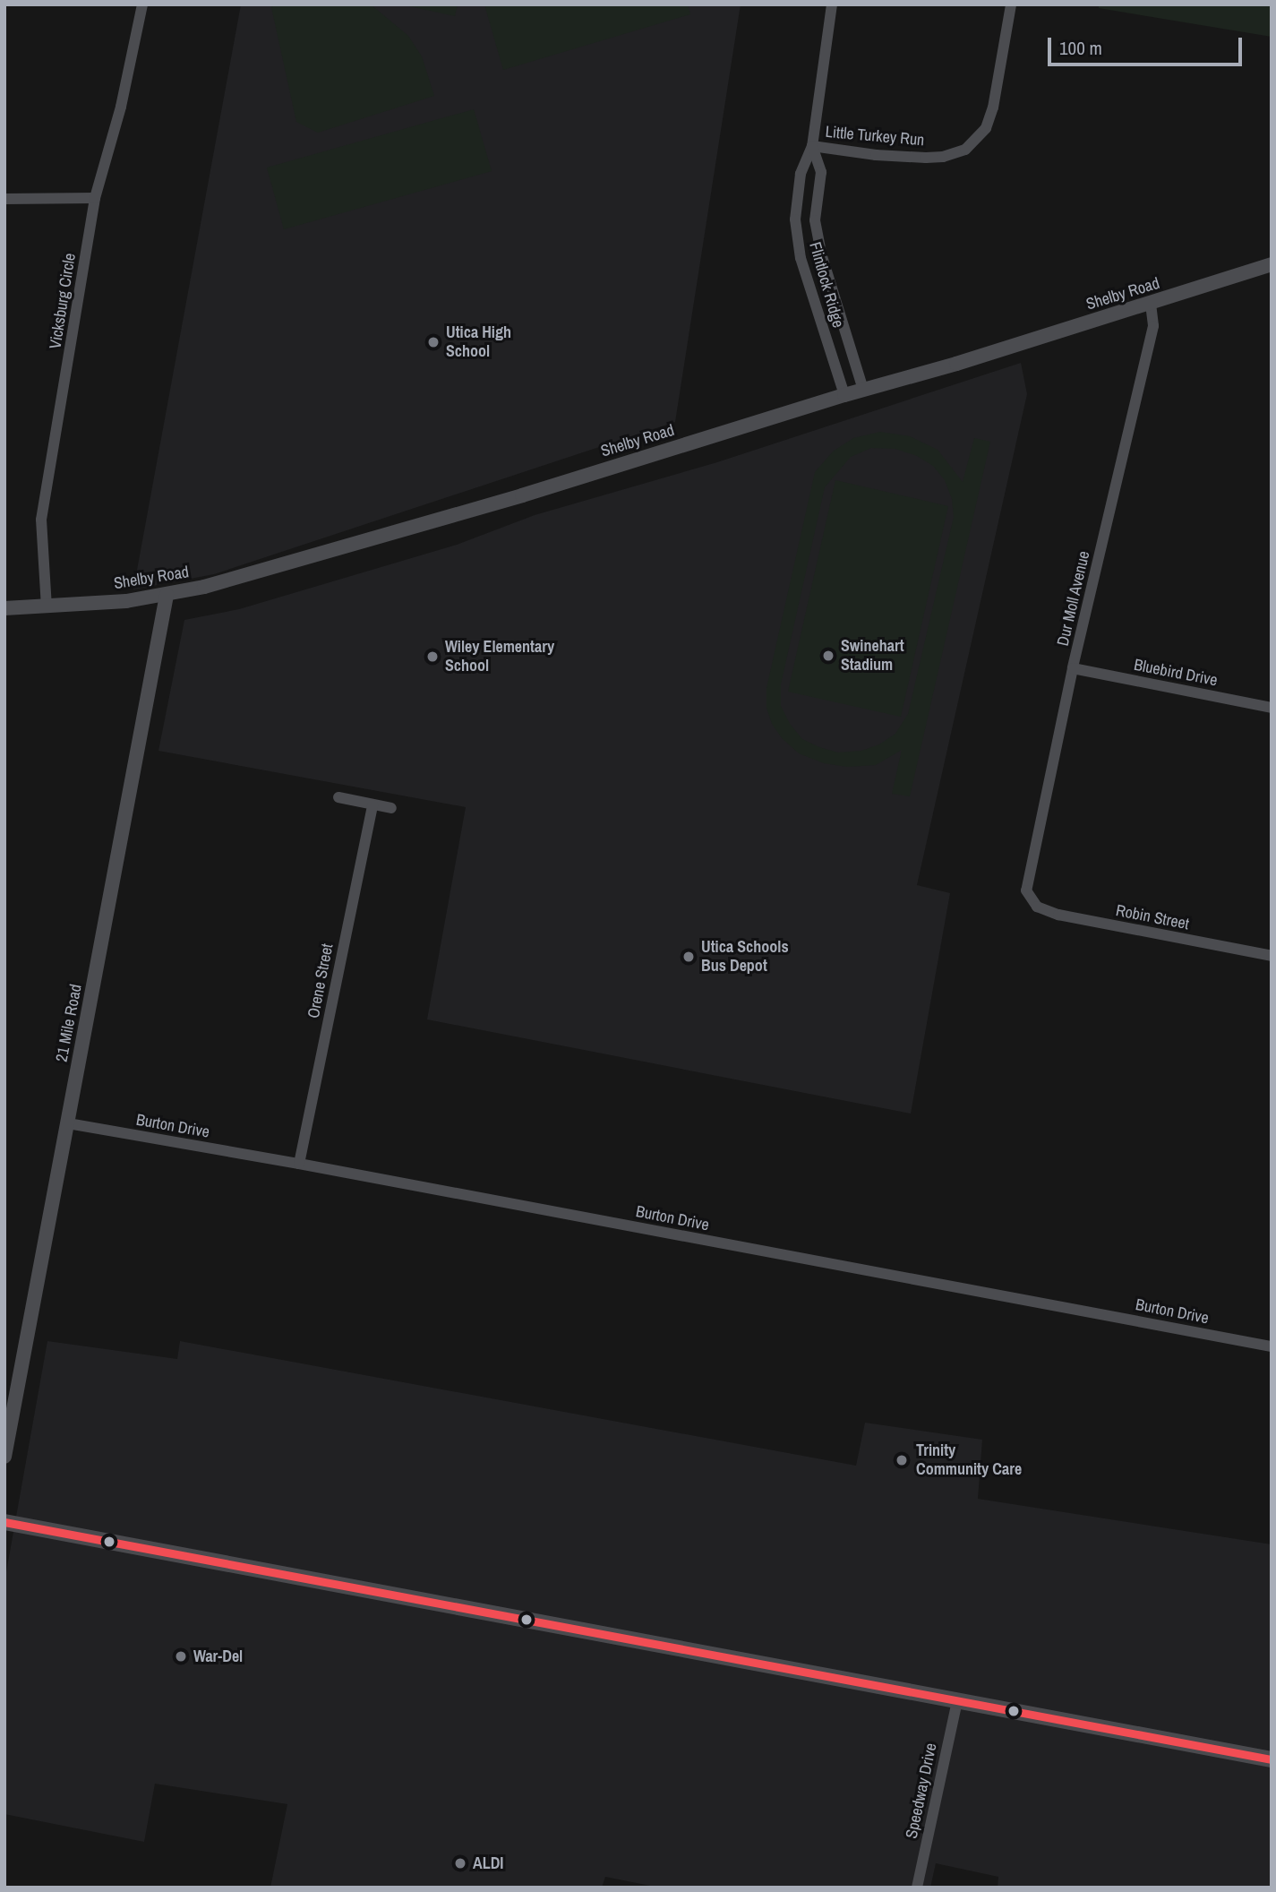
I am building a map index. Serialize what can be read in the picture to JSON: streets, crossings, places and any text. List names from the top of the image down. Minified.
{"streets":{"street":["Little Turkey Run","Flintlock Ridge","Shelby Road","Vicksburg Circle","Dur Moll Avenue","Bluebird Drive","Robin Street","Orene Street","21 Mile Road","Burton Drive","Speedway Drive"]},"crossings":[["Little Turkey Run","Flintlock Ridge"],["Flintlock Ridge","Shelby Road"],["Shelby Road","Vicksburg Circle"],["Shelby Road","Dur Moll Avenue"],["Shelby Road","21 Mile Road"],["Dur Moll Avenue","Bluebird Drive"],["Dur Moll Avenue","Robin Street"],["Orene Street","Burton Drive"],["21 Mile Road","Burton Drive"]],"places":["Utica High School","Swinehart Stadium","Wiley Elementary School","Utica Schools Bus Depot","Trinity Community Care","War-Del","ALDI"],"scale_bar":"100 m"}
